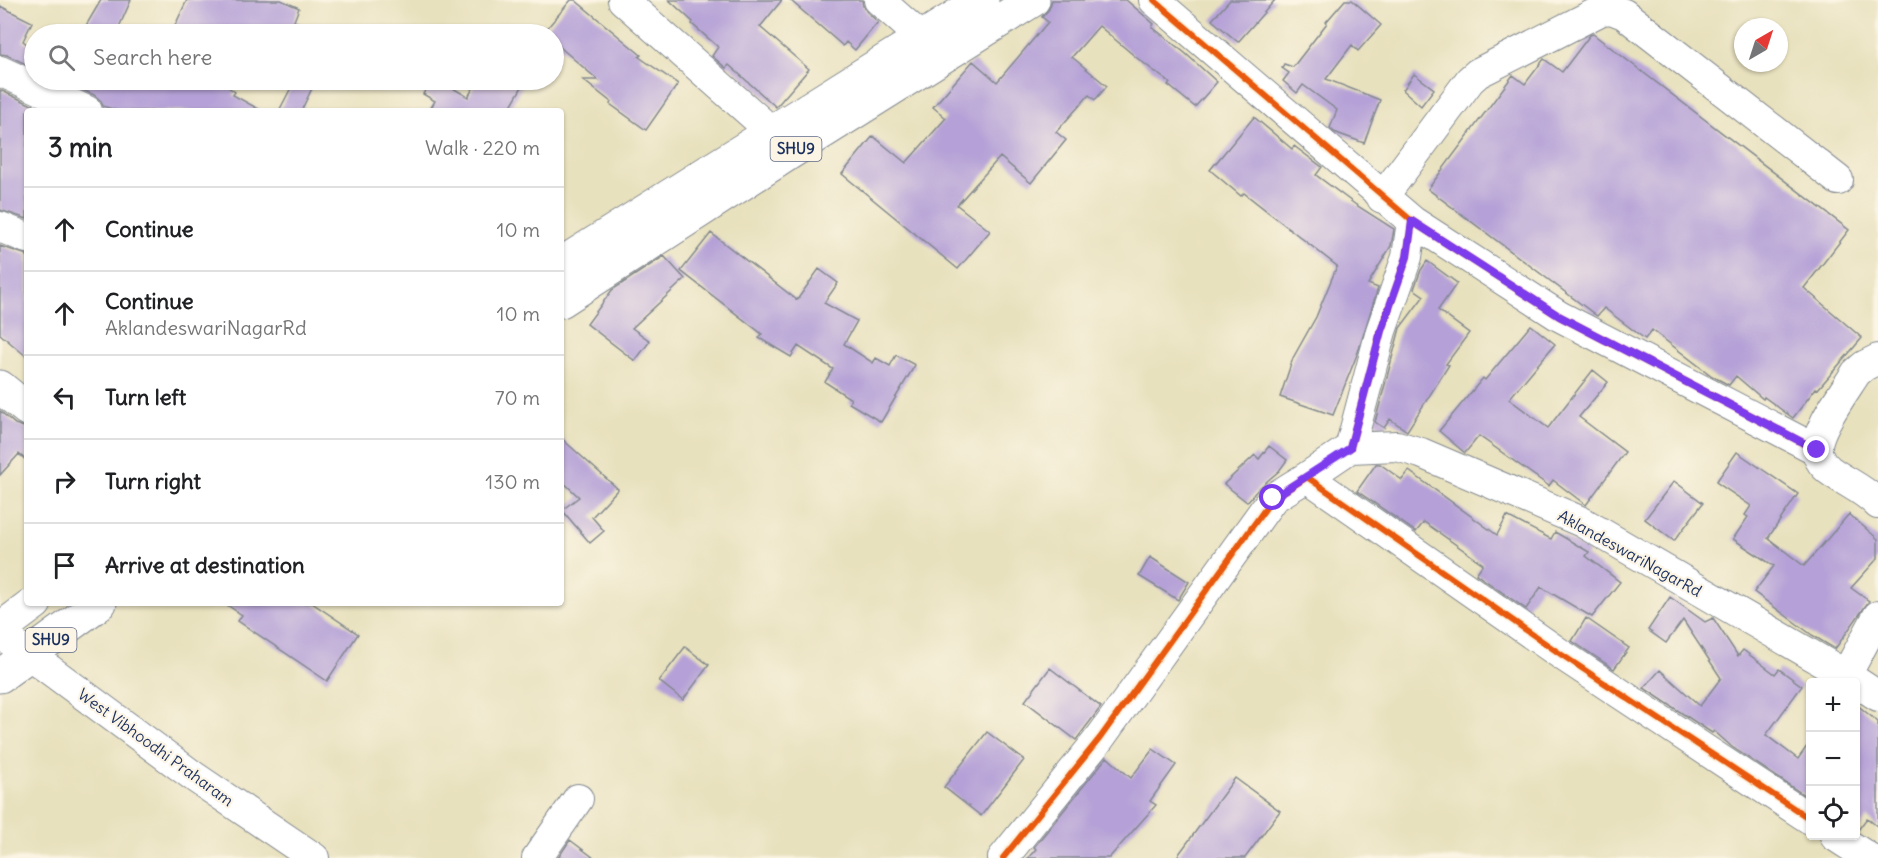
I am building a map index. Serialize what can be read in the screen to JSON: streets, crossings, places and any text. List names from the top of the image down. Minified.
{"streets":{"main road":["SHU9"],"street":["AklandeswariNagarRd","West Vibhoodhi Praharam"]},"crossings":[["SHU9","West Vibhoodhi Praharam"]],"north":"top right","page":{"search":"Search here","heading":["3 min","Walk · 220 m"],"list":[["Continue","10 m"],["Continue","AklandeswariNagarRd","10 m"],["Turn left","70 m"],["Turn right","130 m"],"Arrive at destination"],"map_buttons":["+","−"]}}
